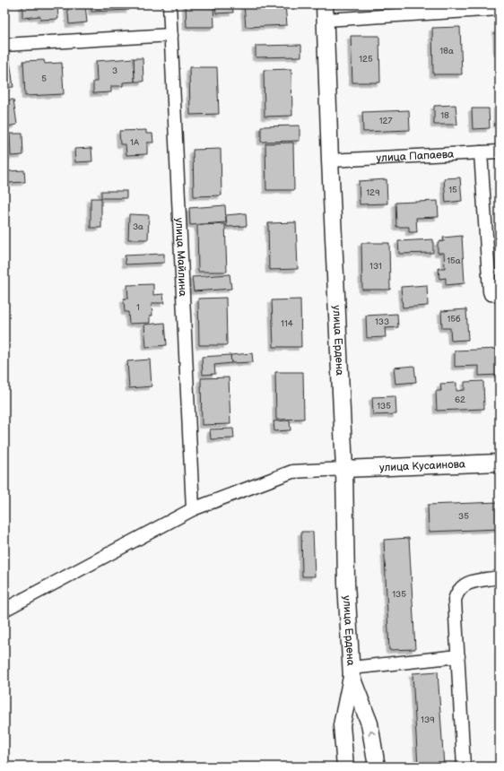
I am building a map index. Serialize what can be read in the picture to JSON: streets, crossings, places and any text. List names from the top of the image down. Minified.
{"streets":{"street":["улица Папаева","улица Майлина","улица Ердена","улица Кусаинова"]},"crossings":[["улица Папаева","улица Ердена"],["улица Ердена","улица Кусаинова"]],"house_numbers":["18а","125","3","5","18","127","1А","15","129","3а","15а","131","1","15б","133","114","62","135","35","135","139"]}
